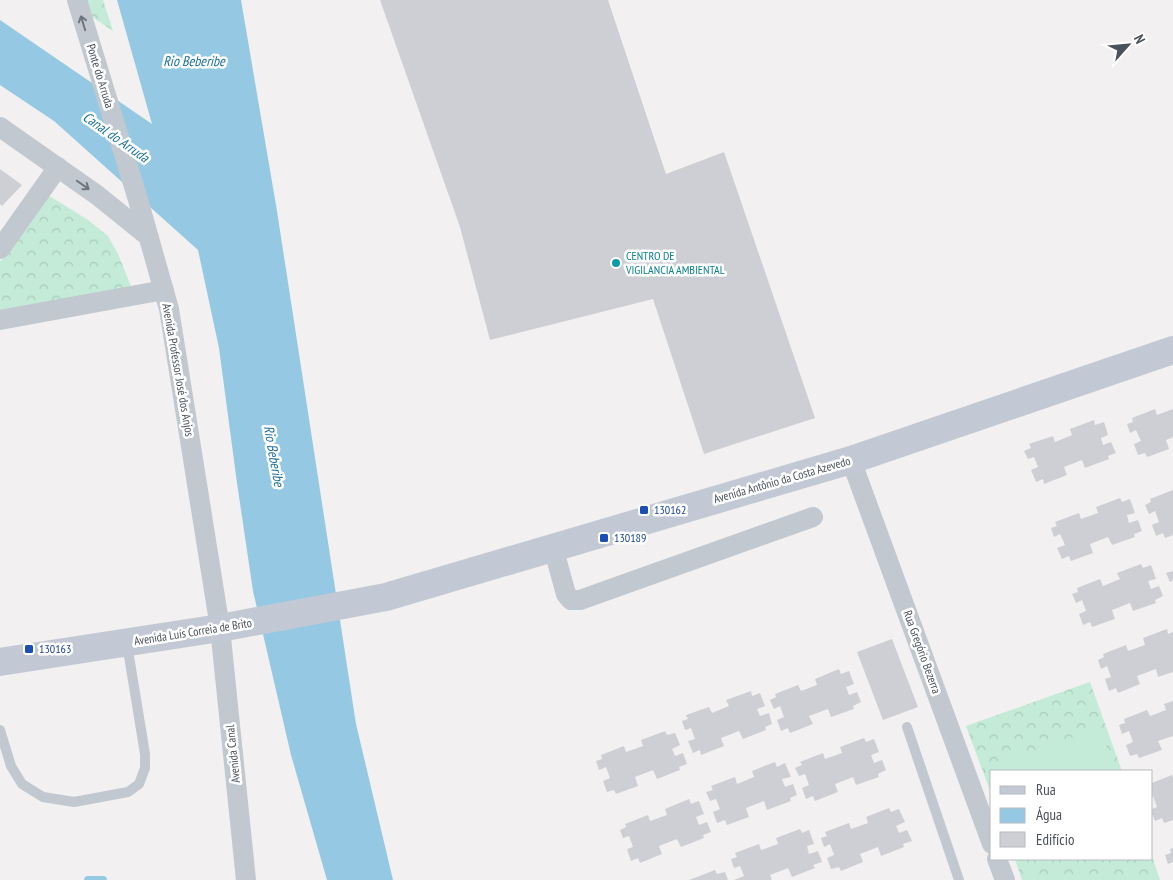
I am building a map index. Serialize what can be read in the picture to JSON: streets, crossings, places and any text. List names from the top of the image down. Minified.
{"streets":{"main road":["Avenida Antônio da Costa Azevedo","Avenida Luís Correia de Brito"],"street":["Ponte do Arruda","Avenida Professor José dos Anjos","Rua Gregório Bezerra","Avenida Canal"]},"crossings":[["Ponte do Arruda","Avenida Professor José dos Anjos"],["Avenida Professor José dos Anjos","Avenida Luís Correia de Brito"],["Avenida Professor José dos Anjos","Avenida Canal"],["Avenida Antônio da Costa Azevedo","Avenida Luís Correia de Brito"],["Avenida Antônio da Costa Azevedo","Rua Gregório Bezerra"],["Avenida Luís Correia de Brito","Avenida Canal"]],"one_way":["Ponte do Arruda"],"water":["Rio Beberibe","Canal do Arruda"],"places":{"other":["CENTRO DE VIGILANCIA AMBIENTAL"],"transit":["130162","130189","130163"]},"legend":["Rua","Água","Edifício"],"north":"top right"}
